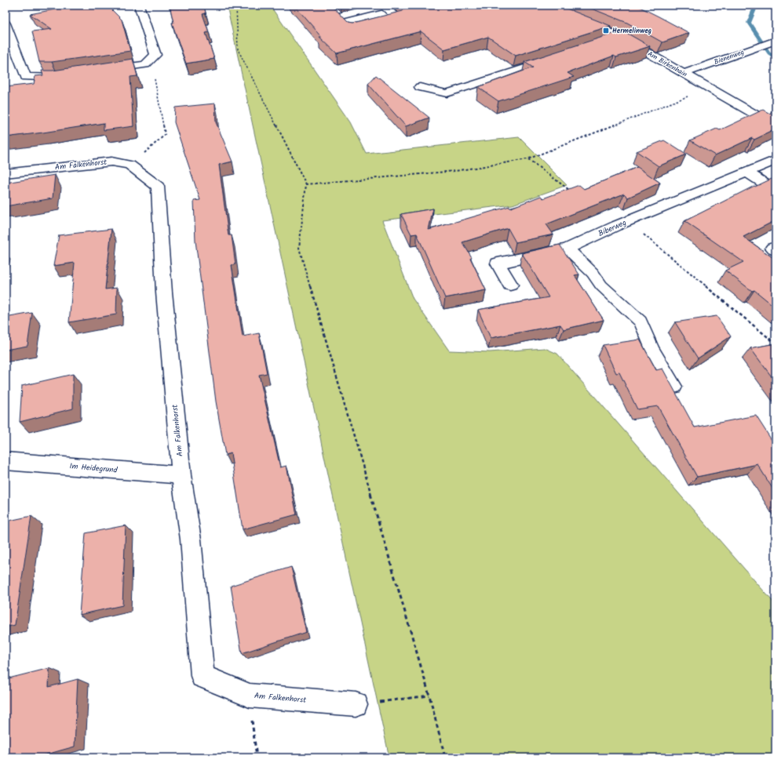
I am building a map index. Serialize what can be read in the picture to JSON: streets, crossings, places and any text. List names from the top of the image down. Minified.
{"streets":{"street":["Bienenweg","Am Birkenhain","Am Falkenhorst","Biberweg","Im Heidegrund"]},"crossings":[["Bienenweg","Am Birkenhain"],["Am Falkenhorst","Im Heidegrund"]],"places":{"transit":["Hermelinweg"]}}
